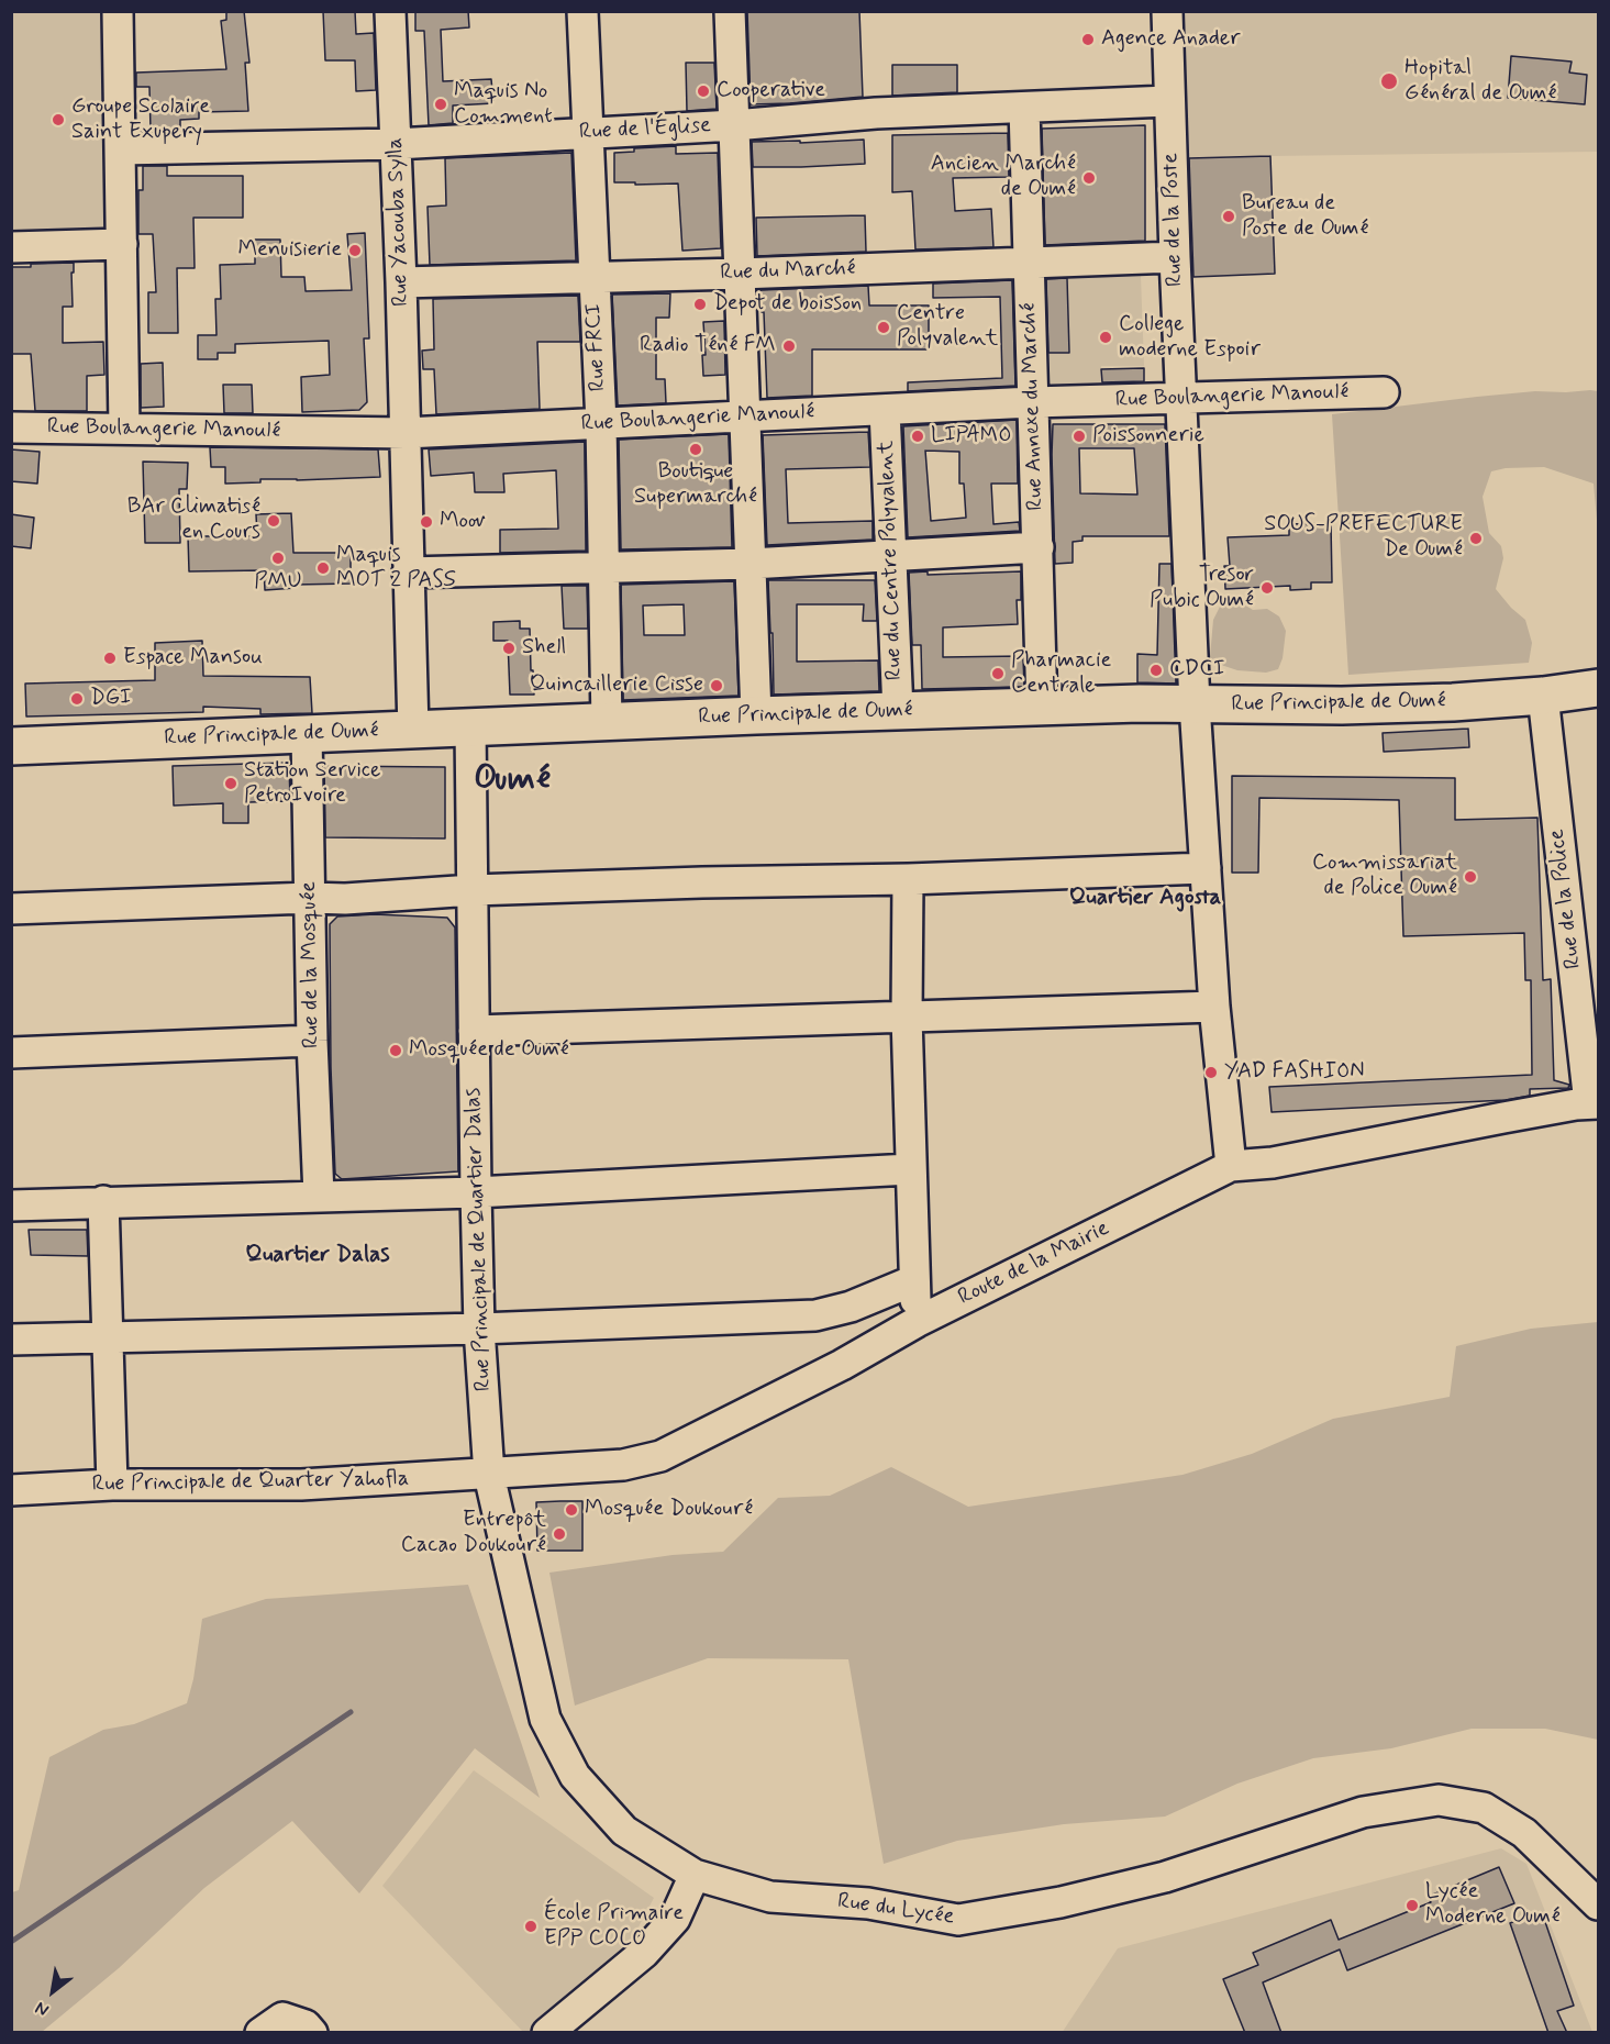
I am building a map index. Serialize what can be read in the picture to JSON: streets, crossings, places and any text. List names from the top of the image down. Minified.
{"streets":{"main road":["Rue Principale de Oumé"],"street":["Rue de l'Église","Rue de la Poste","Rue Yacouba Sylla","Rue du Marché","Rue FRCI","Rue Boulangerie Manoulé","Rue Annexe du Marché","Rue du Centre Polyvalent","Rue de la Police","Rue de la Mosquée","Rue Principale de Quartier Dalas","Route de la Mairie","Rue Principale de Quarter Yahofla","Rue du Lycée"]},"crossings":[["Rue de l'Église","Rue de la Poste"],["Rue de l'Église","Rue Yacouba Sylla"],["Rue de l'Église","Rue FRCI"],["Rue de l'Église","Rue Annexe du Marché"],["Rue de la Poste","Rue du Marché"],["Rue de la Poste","Rue Boulangerie Manoulé"],["Rue de la Poste","Rue Principale de Oumé"],["Rue de la Poste","Route de la Mairie"],["Rue Yacouba Sylla","Rue du Marché"],["Rue Yacouba Sylla","Rue Boulangerie Manoulé"],["Rue Yacouba Sylla","Rue Principale de Oumé"],["Rue du Marché","Rue FRCI"],["Rue du Marché","Rue Annexe du Marché"],["Rue FRCI","Rue Boulangerie Manoulé"],["Rue FRCI","Rue Principale de Oumé"],["Rue Boulangerie Manoulé","Rue Annexe du Marché"],["Rue Boulangerie Manoulé","Rue du Centre Polyvalent"],["Rue Annexe du Marché","Rue Principale de Oumé"],["Rue du Centre Polyvalent","Rue Principale de Oumé"],["Rue Principale de Oumé","Rue de la Police"],["Rue Principale de Oumé","Rue de la Mosquée"],["Rue Principale de Oumé","Rue Principale de Quartier Dalas"],["Rue de la Police","Route de la Mairie"],["Rue Principale de Quartier Dalas","Route de la Mairie"],["Rue Principale de Quartier Dalas","Rue Principale de Quarter Yahofla"],["Rue Principale de Quartier Dalas","Rue du Lycée"],["Route de la Mairie","Rue Principale de Quarter Yahofla"],["Route de la Mairie","Rue du Lycée"],["Rue Principale de Quarter Yahofla","Rue du Lycée"]],"districts":["Oumé","Quartier Agosta","Quartier Dalas"],"places":["Agence Anader","Hopital Général de Oumé","Cooperative","Maquis No Comment","Groupe Scolaire Saint Exupery","Ancien Marché de Oumé","Bureau de Poste de Oumé","Menuisierie","Depot de boisson","Centre Polyvalent","College moderne Espoir","Radio Téné FM","LIPAMO","Poissonnerie","Boutique Supermarché","BAr Climatisé en Cours","Moov","SOUS-PREFECTURE De Oumé","PMU","Maquis MOT 2 PASS","Tresor Pubic Oumé","Shell","Espace Mansou","CDCI","Pharmacie Centrale","Quincaillerie Cisse","DGI","Station Service PetroIvoire","Commissariat de Police Oumé","Mosquée de Oumé","YAD FASHION","Mosquée Doukouré","Entrepôt Cacao Doukouré","Lycée Moderne Oumé","École Primaire EPP COCO"],"north":"bottom left"}
